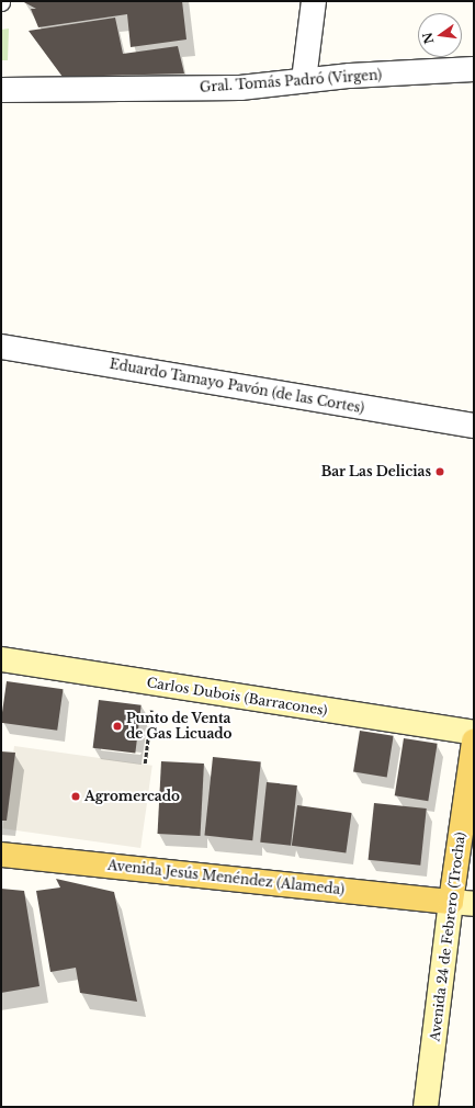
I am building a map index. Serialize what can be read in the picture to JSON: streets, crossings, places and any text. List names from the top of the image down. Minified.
{"streets":{"main road":["Avenida Jesús Menéndez (Alameda)","Avenida 24 de Febrero (Trocha)"],"street":["Gral. Tomás Padró (Virgen)","Eduardo Tamayo Pavón (de las Cortes)","Carlos Dubois (Barracones)"]},"crossings":[["Avenida Jesús Menéndez (Alameda)","Avenida 24 de Febrero (Trocha)"]],"places":["Bar Las Delicias","Punto de Venta de Gas Licuado","Agromercado"],"north":"left"}
